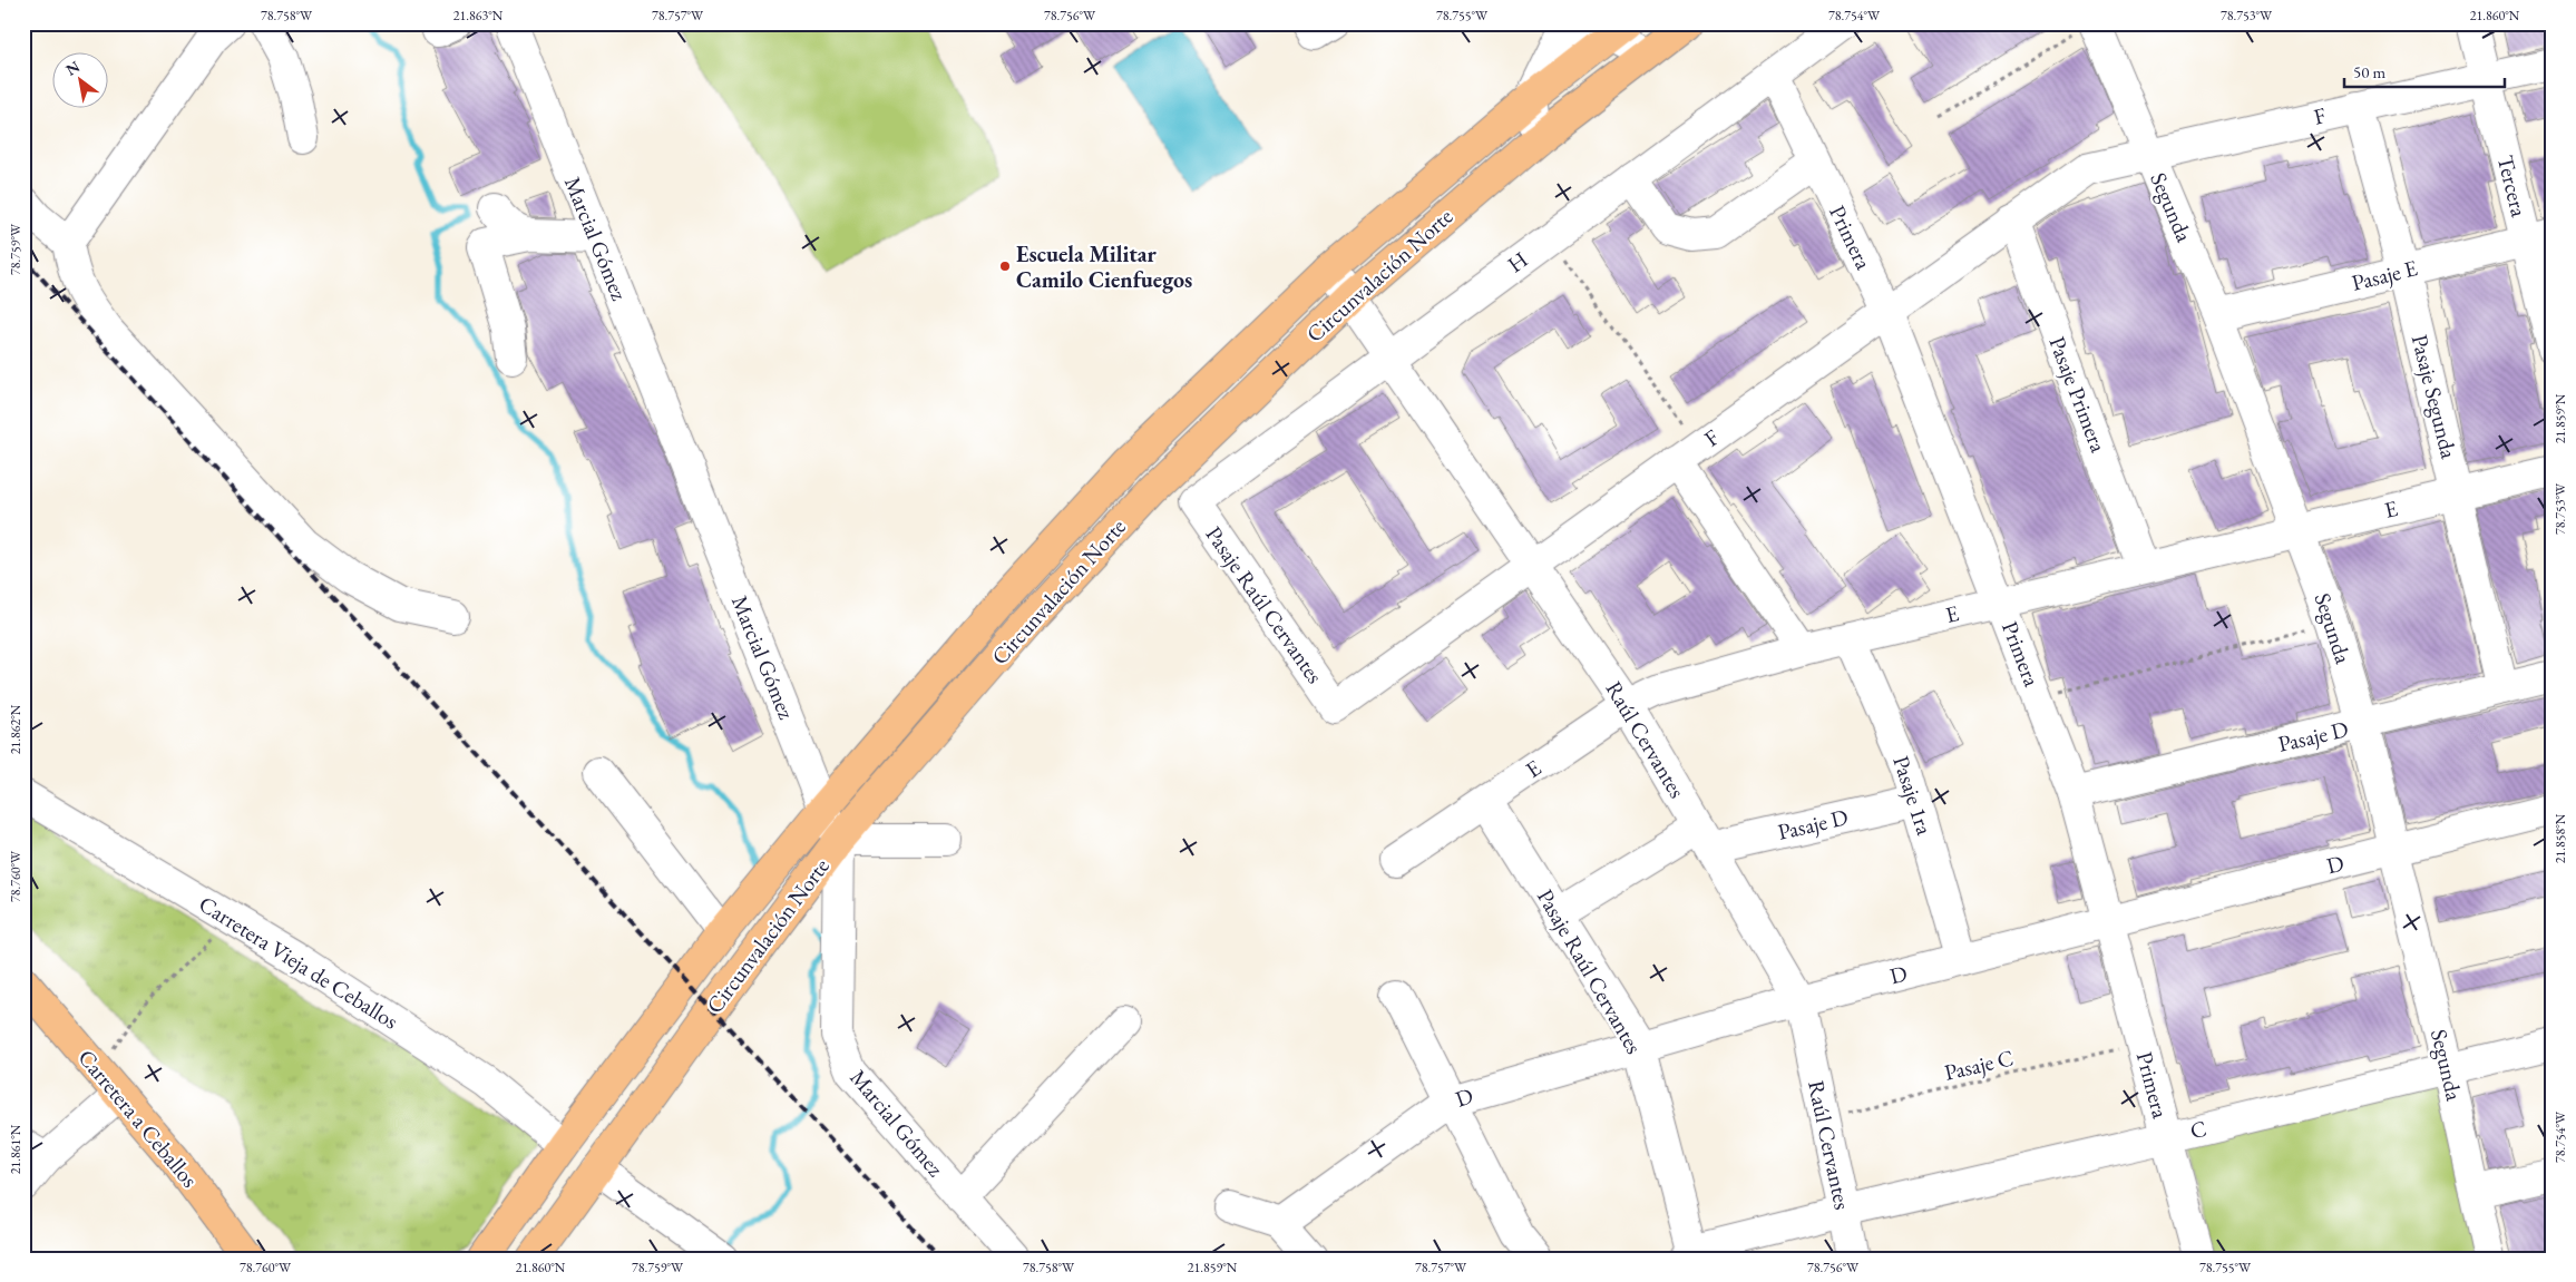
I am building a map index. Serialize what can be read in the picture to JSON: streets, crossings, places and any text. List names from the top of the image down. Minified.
{"streets":{"main road":["Circunvalación Norte","Carretera a Ceballos"],"street":["F","Tercera","Segunda","Primera","Marcial Gómez","H","Pasaje E","Pasaje Primera","Pasaje Segunda","E","Pasaje Raúl Cervantes","Pasaje D","Raúl Cervantes","Pasaje 1ra","D","Carretera Vieja de Ceballos","C"],"path":["Pasaje C"]},"crossings":[["F","Tercera"],["F","Segunda"],["F","Primera"],["F","Pasaje Primera"],["F","Pasaje Segunda"],["F","Pasaje Raúl Cervantes"],["F","Raúl Cervantes"],["Tercera","Pasaje E"],["Segunda","Pasaje E"],["Segunda","E"],["Segunda","Pasaje D"],["Segunda","D"],["Segunda","C"],["Primera","H"],["Primera","E"],["Primera","Pasaje D"],["Primera","D"],["Primera","Pasaje C"],["Primera","C"],["Marcial Gómez","Circunvalación Norte"],["H","Pasaje Raúl Cervantes"],["H","Raúl Cervantes"],["Circunvalación Norte","Raúl Cervantes"],["Circunvalación Norte","Carretera Vieja de Ceballos"],["Pasaje E","Pasaje Segunda"],["Pasaje Primera","E"],["Pasaje Segunda","E"],["Pasaje Segunda","Pasaje D"],["E","Pasaje Raúl Cervantes"],["E","Raúl Cervantes"],["E","Pasaje 1ra"],["Pasaje Raúl Cervantes","Pasaje D"],["Pasaje Raúl Cervantes","D"],["Pasaje Raúl Cervantes","C"],["Pasaje D","Raúl Cervantes"],["Pasaje D","Pasaje 1ra"],["Raúl Cervantes","D"],["Raúl Cervantes","Pasaje C"],["Raúl Cervantes","C"],["Pasaje 1ra","D"]],"places":["Escuela Militar Camilo Cienfuegos"],"scale_bar":"50 m","north":"top left","coordinates":["78.758°W","21.863°N","78.757°W","78.756°W","78.755°W","78.754°W","78.753°W","21.860°N","78.759°W","21.859°N","21.862°N","21.858°N","78.760°W","21.861°N"]}
